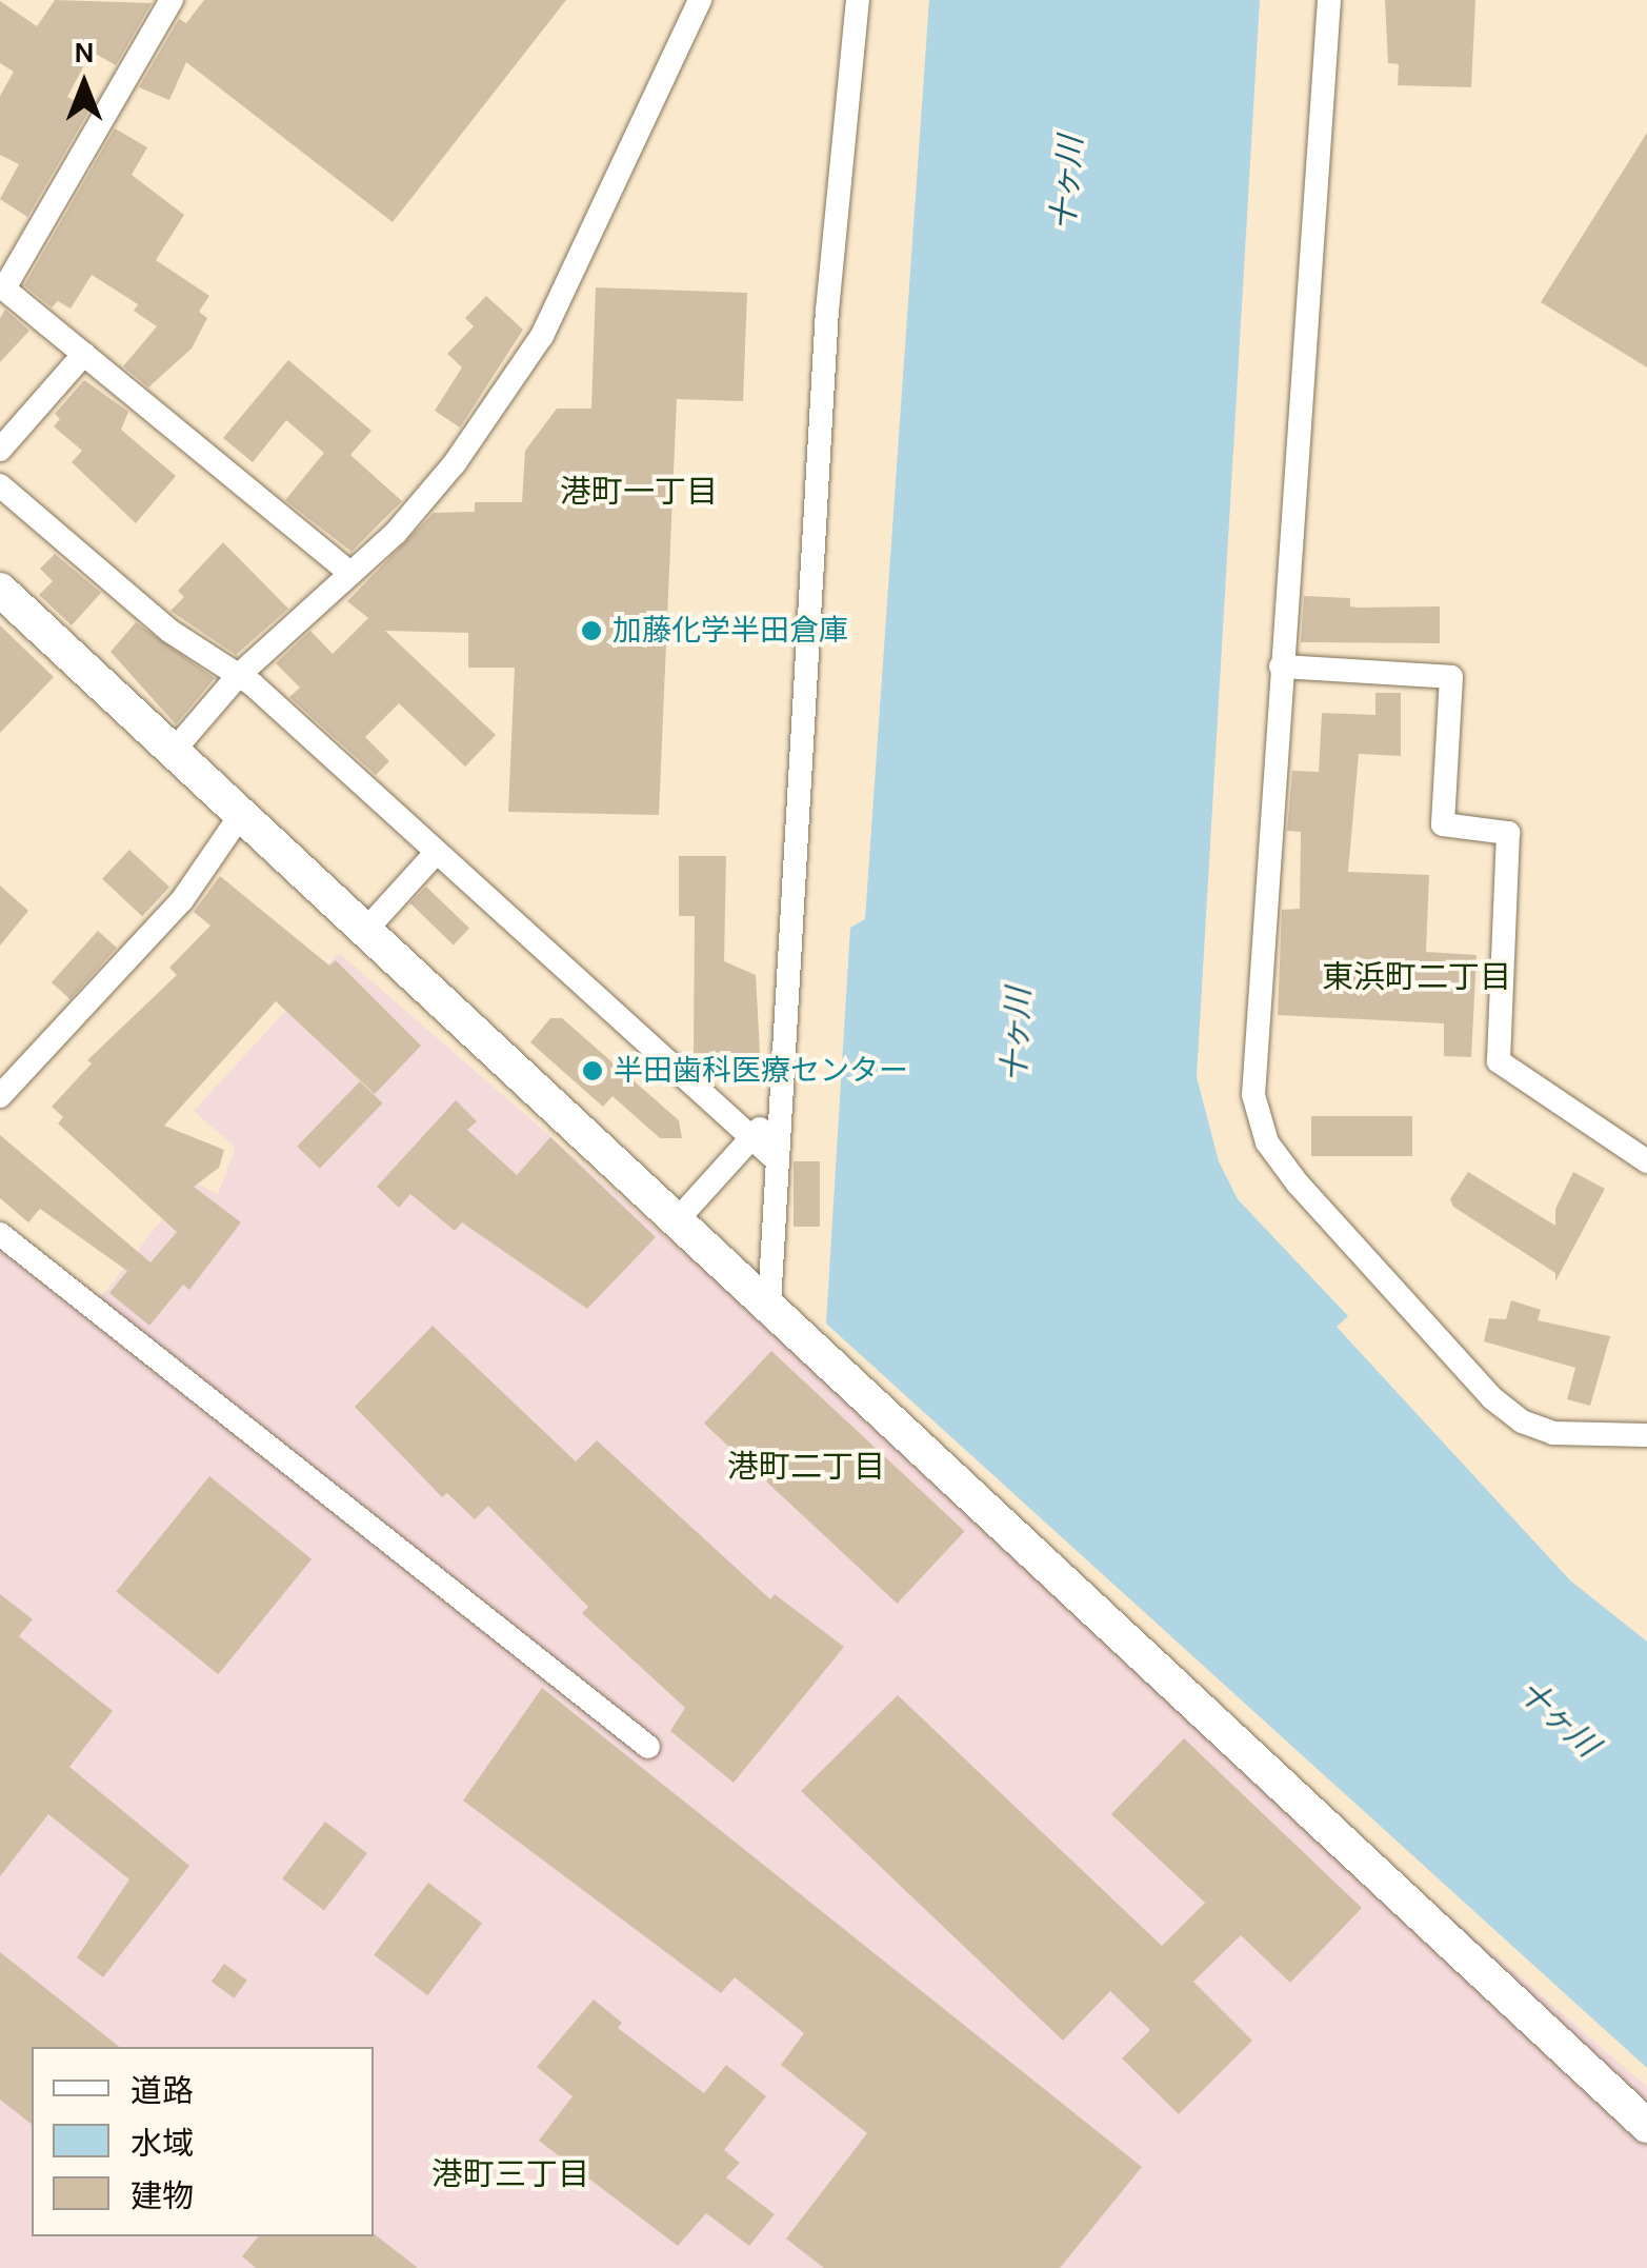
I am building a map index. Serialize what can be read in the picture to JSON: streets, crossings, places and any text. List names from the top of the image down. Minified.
{"districts":["港町一丁目","東浜町二丁目","港町二丁目","港町三丁目"],"water":["十ヶ川"],"places":["加藤化学半田倉庫","半田歯科医療センター"],"legend":["道路","水域","建物"],"north":"top"}
